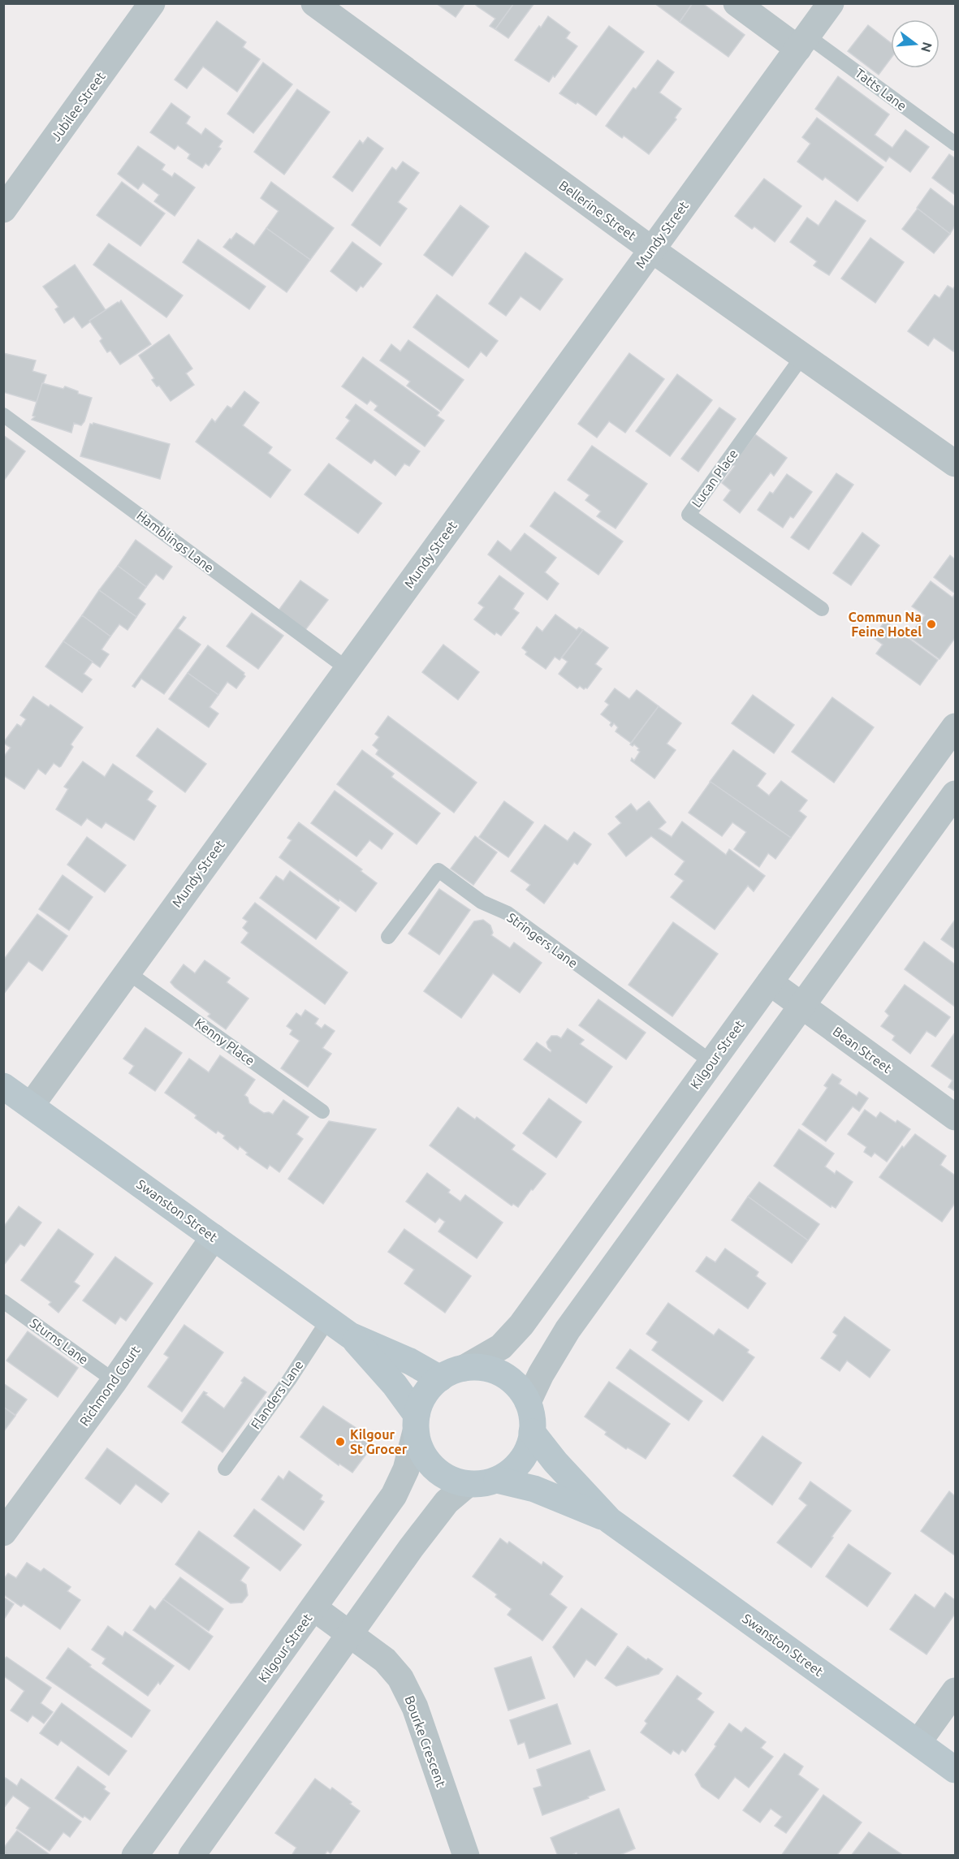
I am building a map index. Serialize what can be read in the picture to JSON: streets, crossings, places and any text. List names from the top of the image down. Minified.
{"streets":{"street":["Jubilee Street","Bellerine Street","Mundy Street","Bean Street","Kilgour Street","Swanston Street","Richmond Court","Bourke Crescent"],"lane":["Tatts Lane","Lucan Place","Hamblings Lane","Stringers Lane","Kenny Place","Sturns Lane","Flanders Lane"]},"crossings":[["Tatts Lane","Mundy Street"],["Bellerine Street","Mundy Street"],["Bellerine Street","Lucan Place"],["Mundy Street","Hamblings Lane"],["Mundy Street","Kenny Place"],["Mundy Street","Swanston Street"],["Stringers Lane","Kilgour Street"],["Bean Street","Kilgour Street"],["Kilgour Street","Swanston Street"],["Kilgour Street","Bourke Crescent"],["Swanston Street","Richmond Court"],["Swanston Street","Flanders Lane"],["Sturns Lane","Richmond Court"]],"places":["Commun Na Feine Hotel","Kilgour St Grocer"],"north":"right"}
